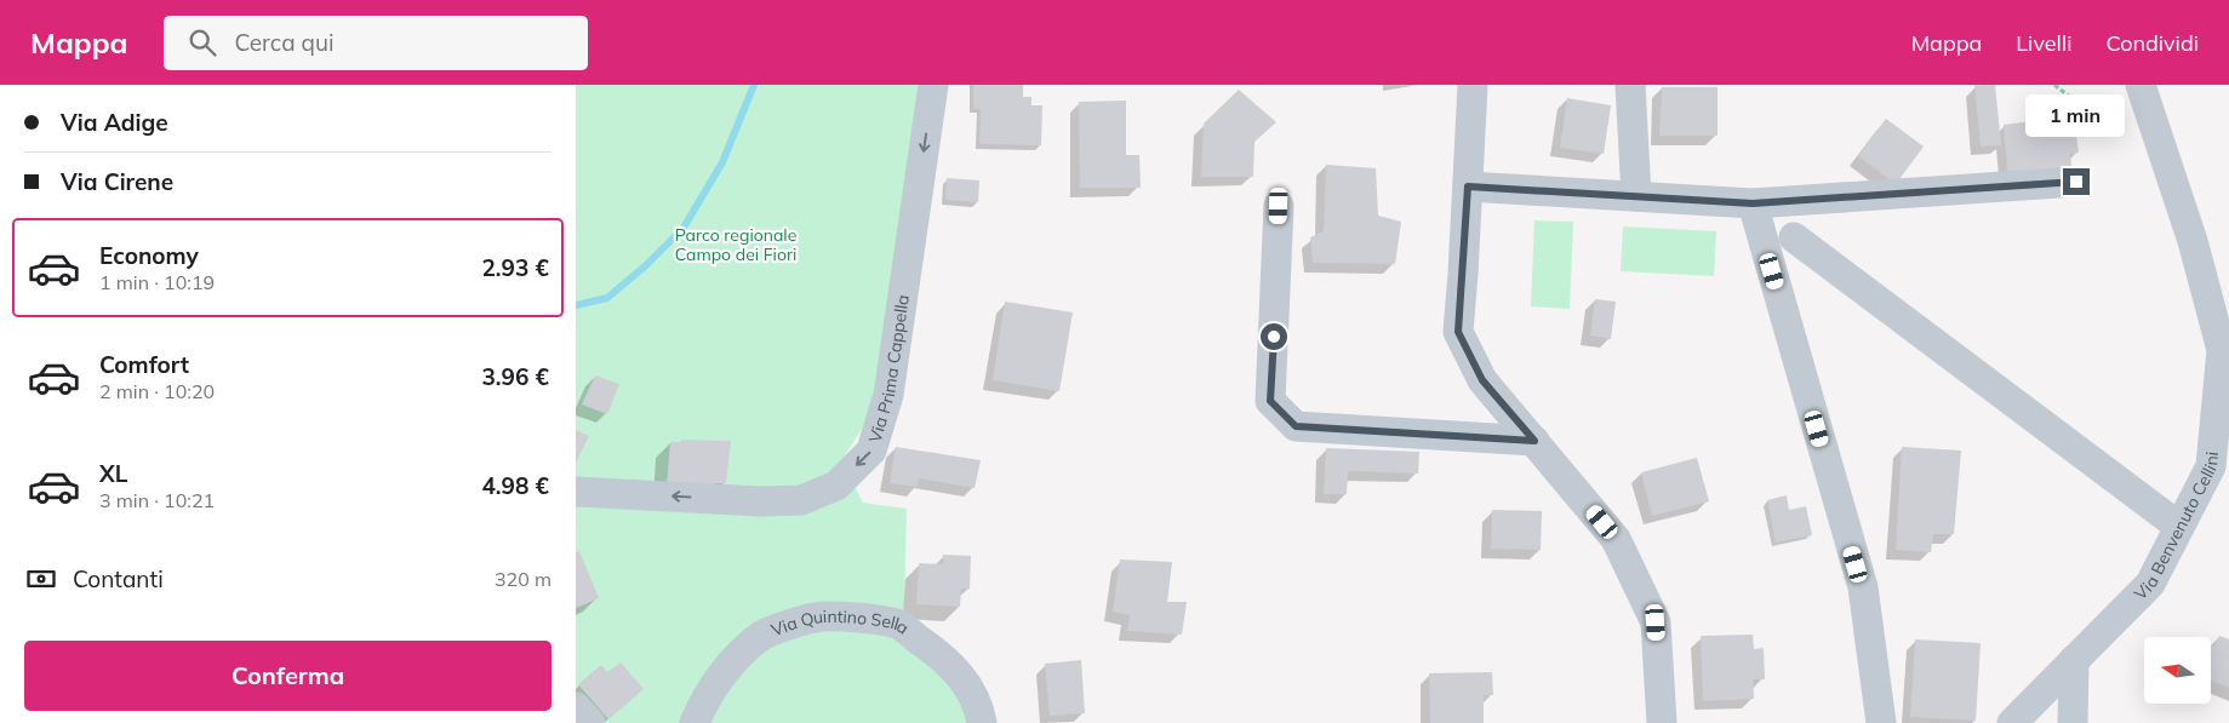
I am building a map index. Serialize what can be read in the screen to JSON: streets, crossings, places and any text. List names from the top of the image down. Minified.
{"streets":{"street":["Via Prima Cappella","Via Benvenuto Cellini","Via Quintino Sella"]},"parks":["Parco regionale Campo dei Fiori"],"north":"left","page":{"header":"Mappa","search":"Cerca qui","nav":["Mappa","Livelli","Condividi"],"banner":["Via Adige","Via Cirene"],"bubble":"1 min","list":[{"name":"Economy","note":"1 min · 10:19","value":"2.93 €"},{"name":"Comfort","note":"2 min · 10:20","value":"3.96 €"},{"name":"XL","note":"3 min · 10:21","value":"4.98 €"}],"pay":["Contanti","320 m"],"buttons":"Conferma"}}
